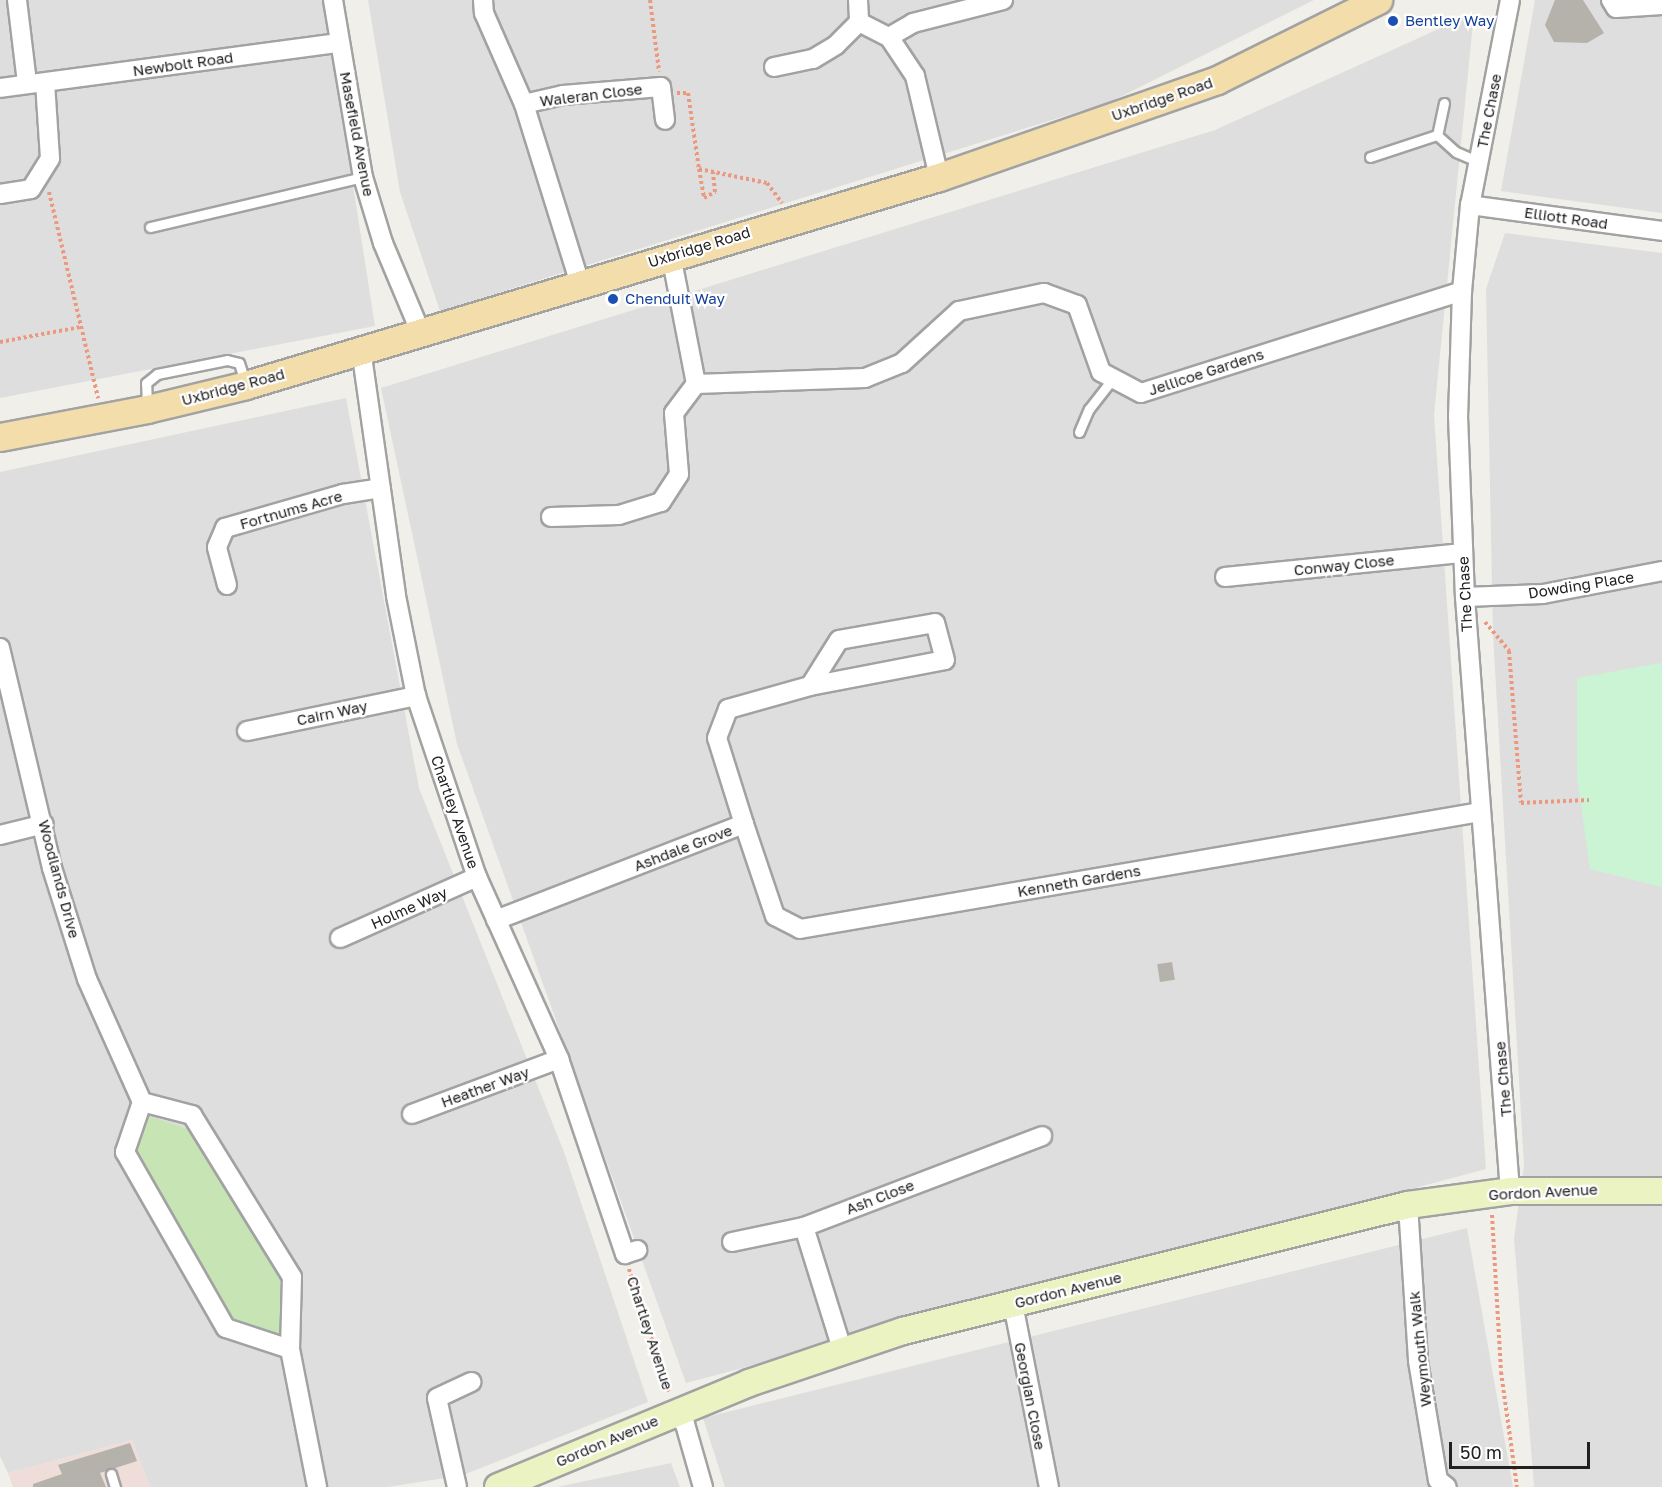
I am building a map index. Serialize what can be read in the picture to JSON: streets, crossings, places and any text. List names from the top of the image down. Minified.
{"streets":{"main road":["Uxbridge Road"],"street":["Newbolt Road","Waleran Close","The Chase","Masefield Avenue","Elliott Road","Jellicoe Gardens","Fortnums Acre","Conway Close","Dowding Place","Cairn Way","Chartley Avenue","Ashdale Grove","Woodlands Drive","Kenneth Gardens","Holme Way","Heather Way","Gordon Avenue","Ash Close","Weymouth Walk","Georgian Close"]},"crossings":[["Newbolt Road","Masefield Avenue"],["Uxbridge Road","Masefield Avenue"],["Uxbridge Road","Chartley Avenue"],["The Chase","Elliott Road"],["The Chase","Jellicoe Gardens"],["The Chase","Conway Close"],["The Chase","Dowding Place"],["The Chase","Kenneth Gardens"],["The Chase","Gordon Avenue"],["Fortnums Acre","Chartley Avenue"],["Cairn Way","Chartley Avenue"],["Chartley Avenue","Ashdale Grove"],["Chartley Avenue","Holme Way"],["Chartley Avenue","Heather Way"],["Chartley Avenue","Gordon Avenue"],["Ashdale Grove","Kenneth Gardens"],["Gordon Avenue","Weymouth Walk"],["Gordon Avenue","Georgian Close"]],"places":["Bentley Way","Chenduit Way"],"scale_bar":"50 m"}
